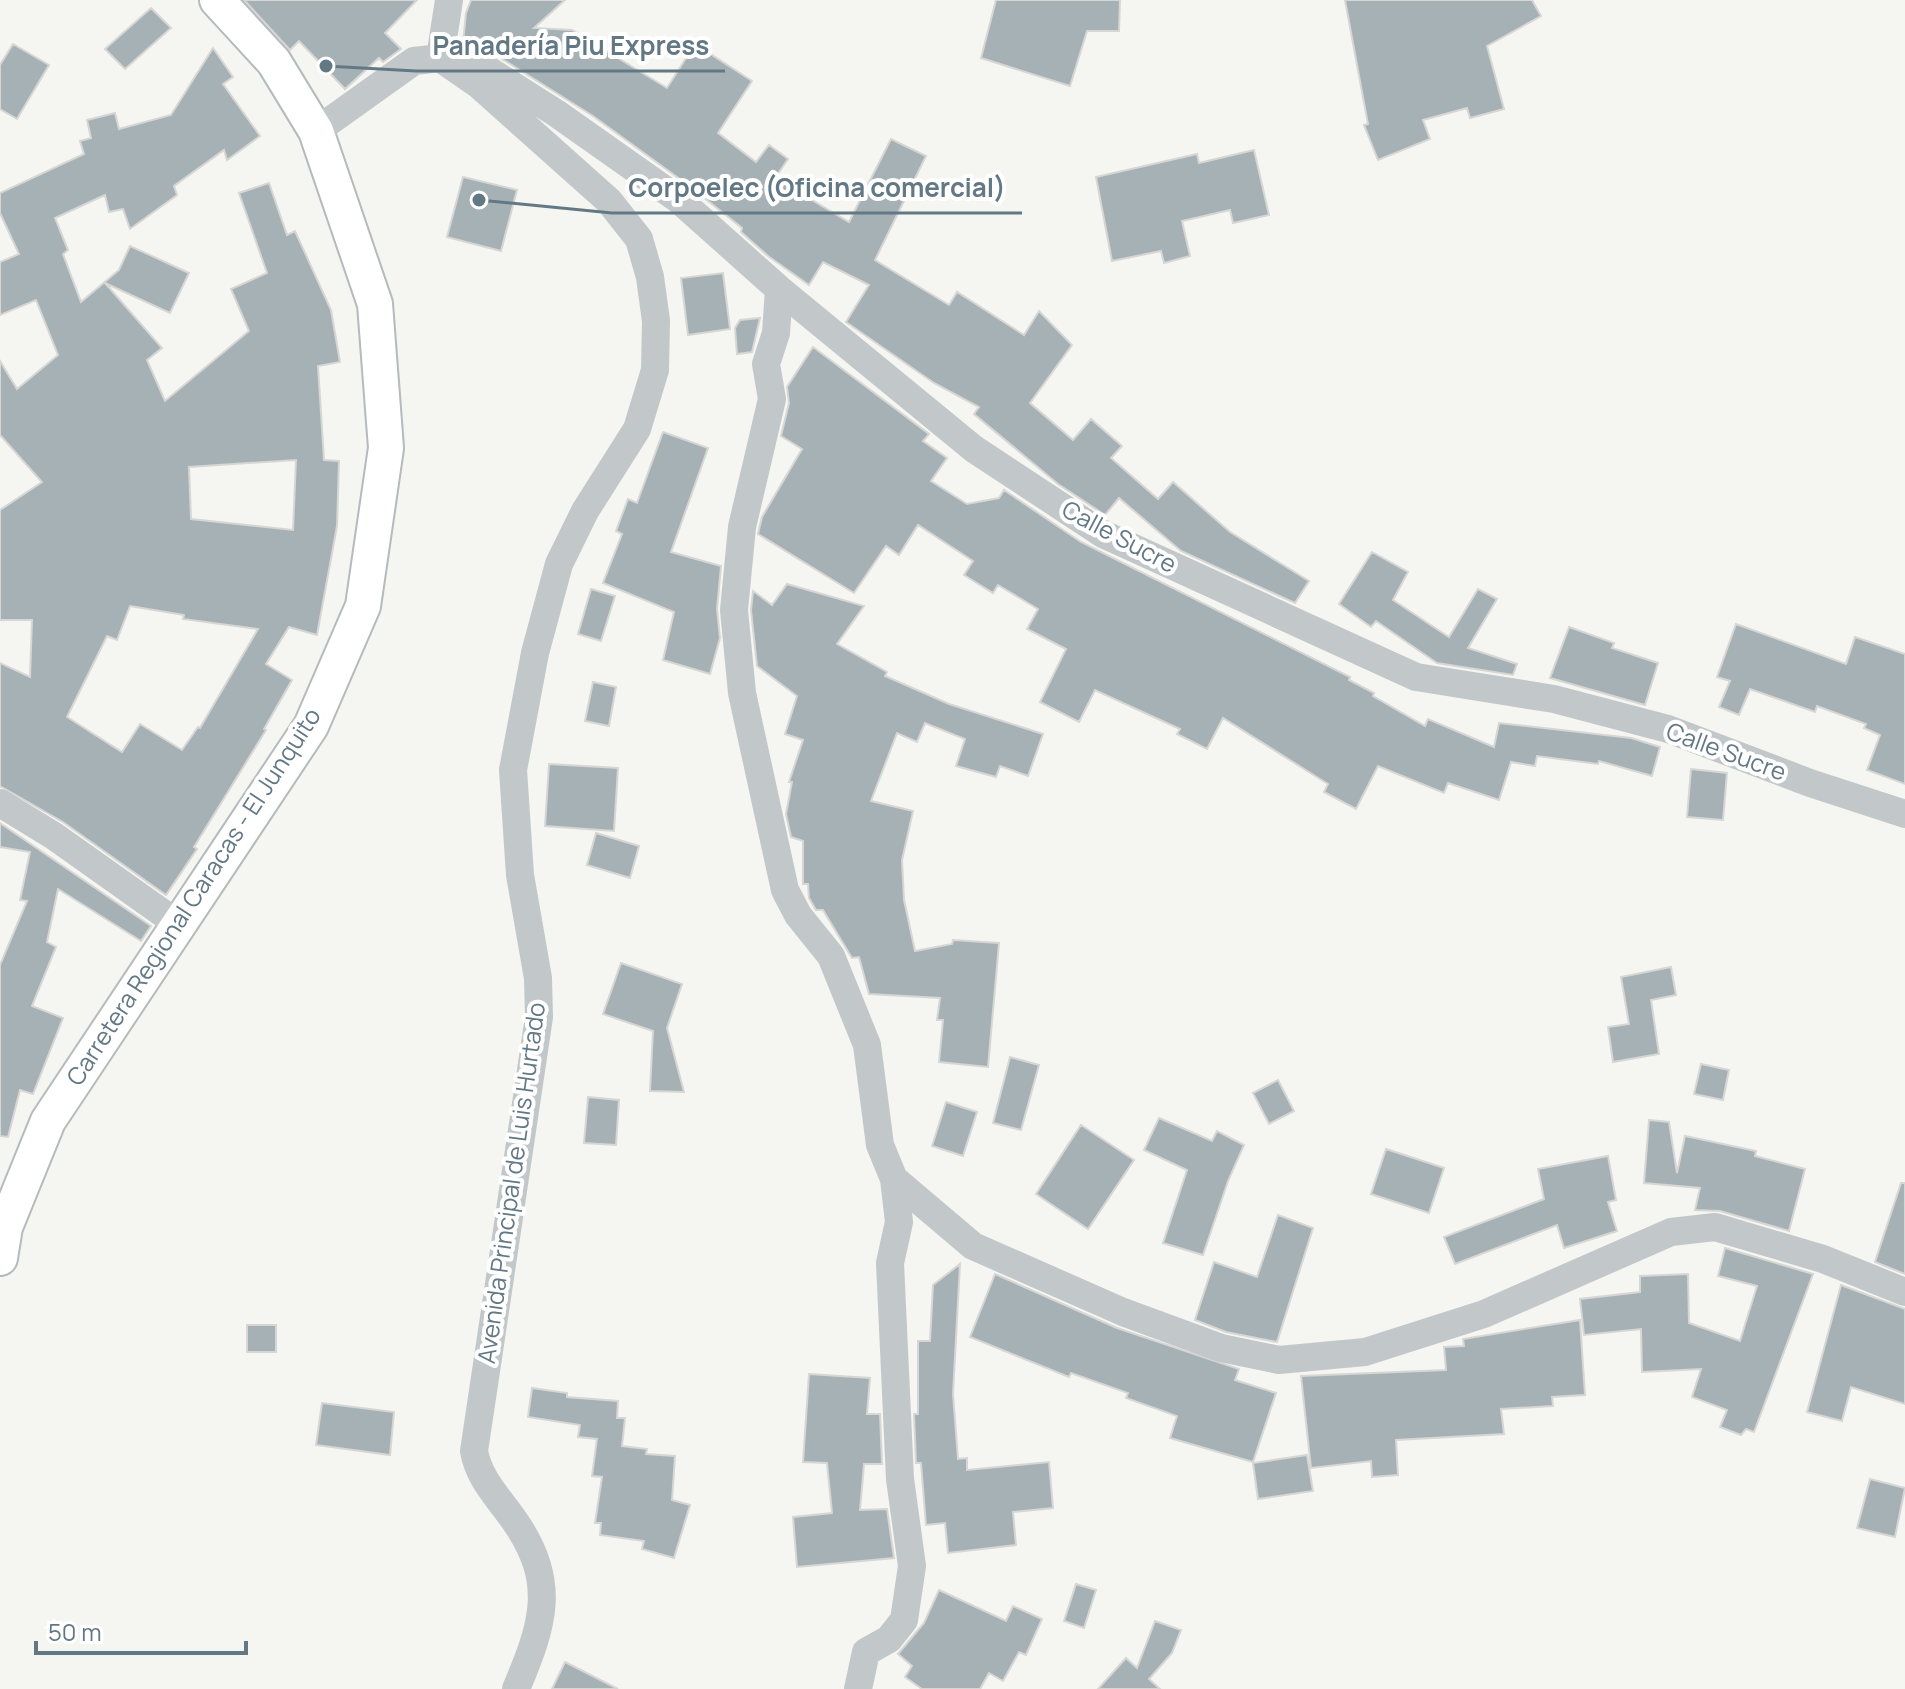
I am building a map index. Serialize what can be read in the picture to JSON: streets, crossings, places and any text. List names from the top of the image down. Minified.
{"streets":{"main road":["Carretera Regional Caracas - El Junquito"],"street":["Calle Sucre","Avenida Principal de Luis Hurtado"]},"crossings":[["Calle Sucre","Avenida Principal de Luis Hurtado"]],"places":["Panadería Piu Express","Corpoelec (Oficina comercial)"],"scale_bar":"50 m"}
